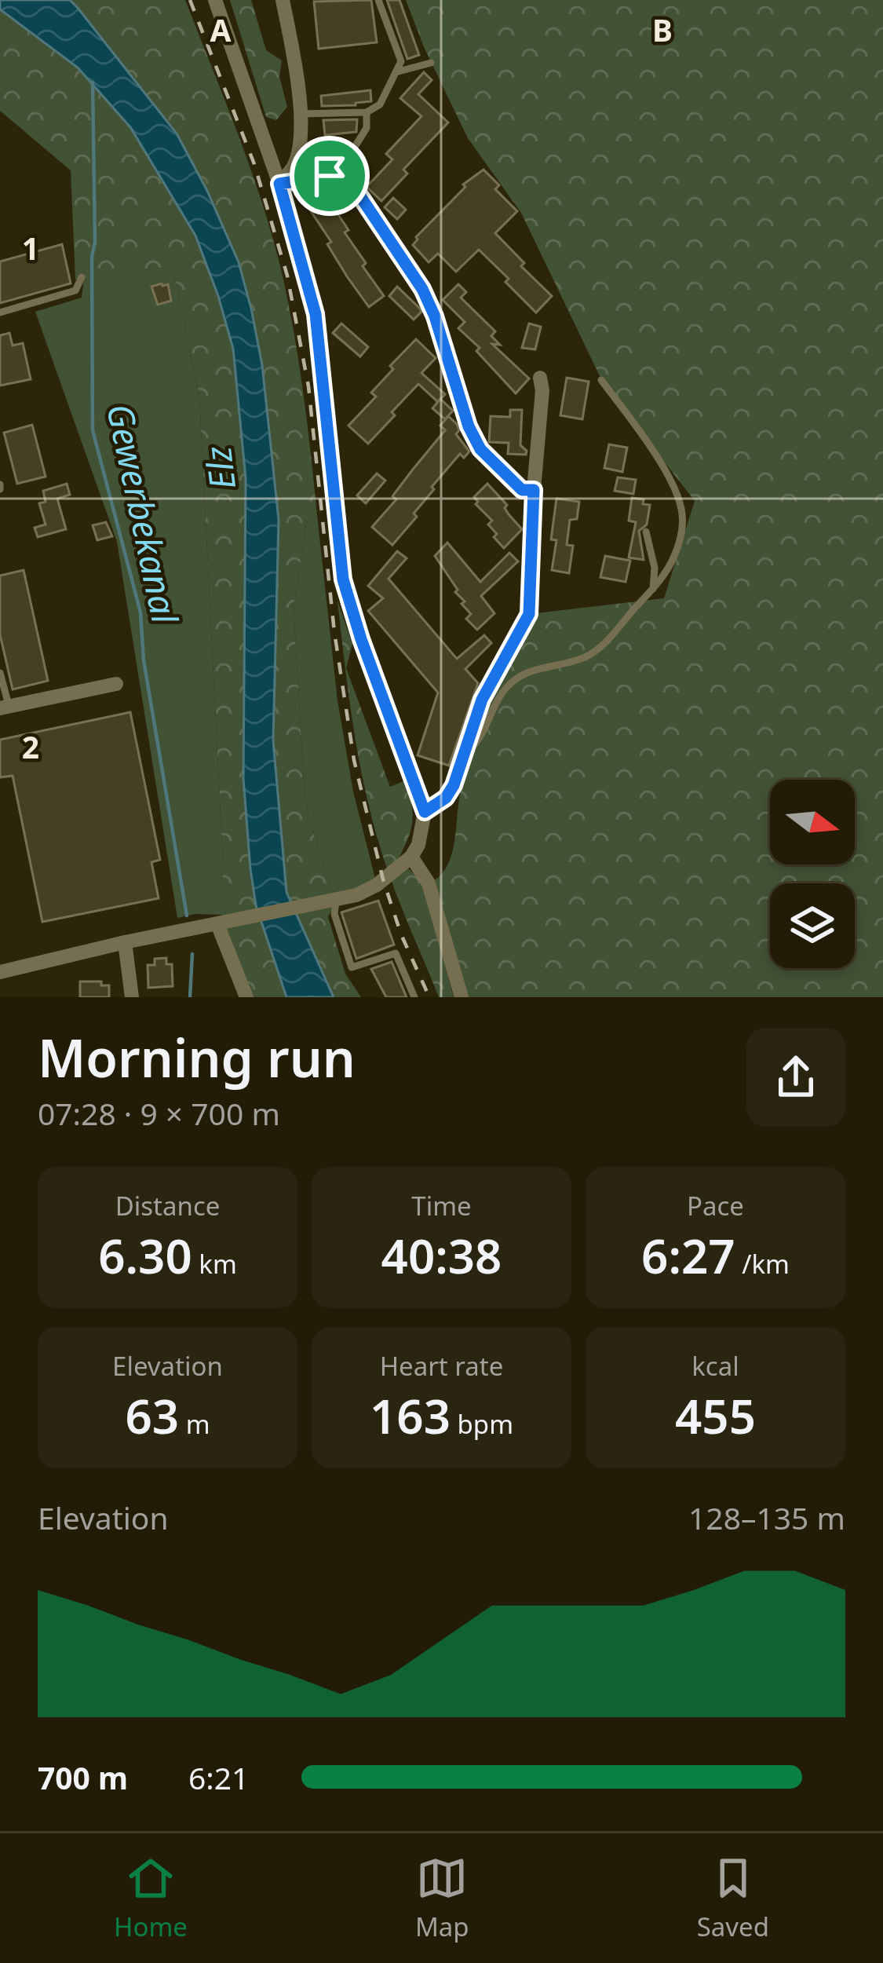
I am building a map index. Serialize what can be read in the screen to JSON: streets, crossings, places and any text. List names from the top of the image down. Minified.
{"water":["Elz","Gewerbekanal"],"north":"right","page":{"heading":["Morning run","07:28 · 9 × 700 m"],"stats":[["Distance","6.30 km"],["Time","40:38"],["Pace","6:27 /km"],["Elevation","63 m"],["Heart rate","163 bpm"],["kcal","455"]],"chart":["Elevation","128–135 m"],"list":[{"name":"700 m","note":"6:21"}],"tabs":["Home","Map","Saved"]},"grid":{"columns":["A","B"],"rows":["1","2"]}}
